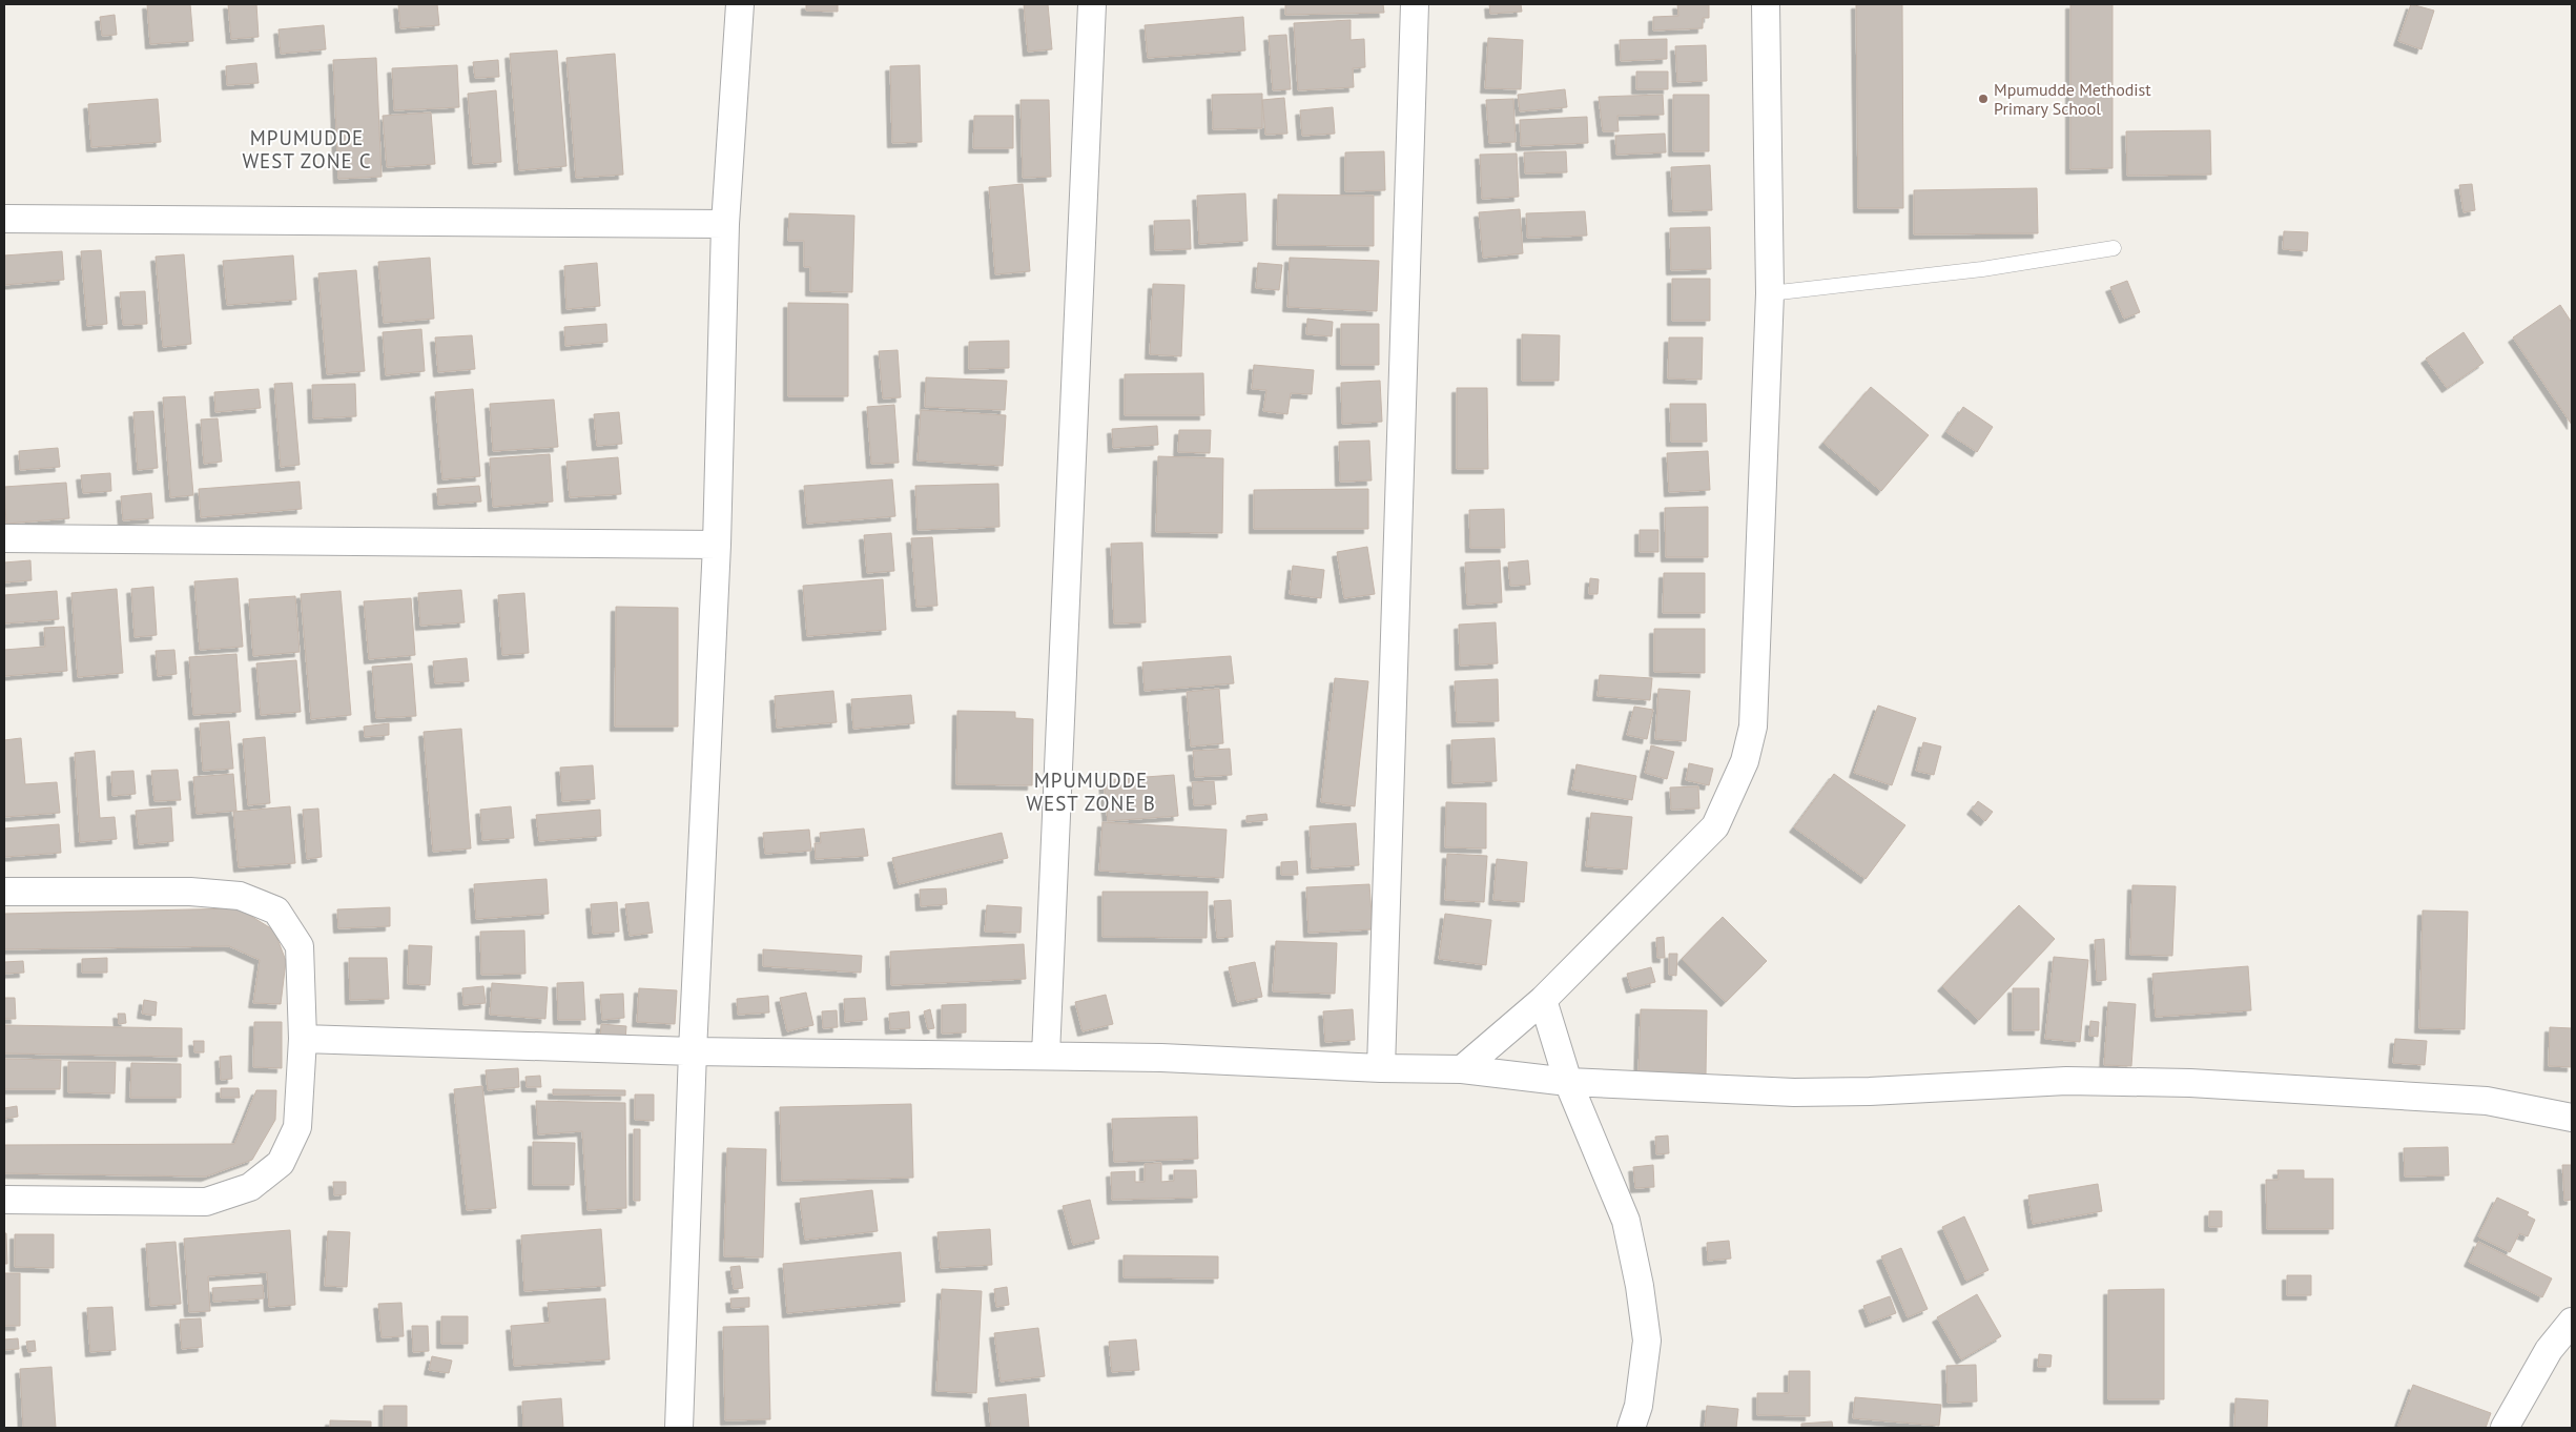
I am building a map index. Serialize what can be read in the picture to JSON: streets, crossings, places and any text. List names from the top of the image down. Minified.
{"districts":["MPUMUDDE WEST ZONE C","MPUMUDDE WEST ZONE B"],"places":["Mpumudde Methodist Primary School"]}
